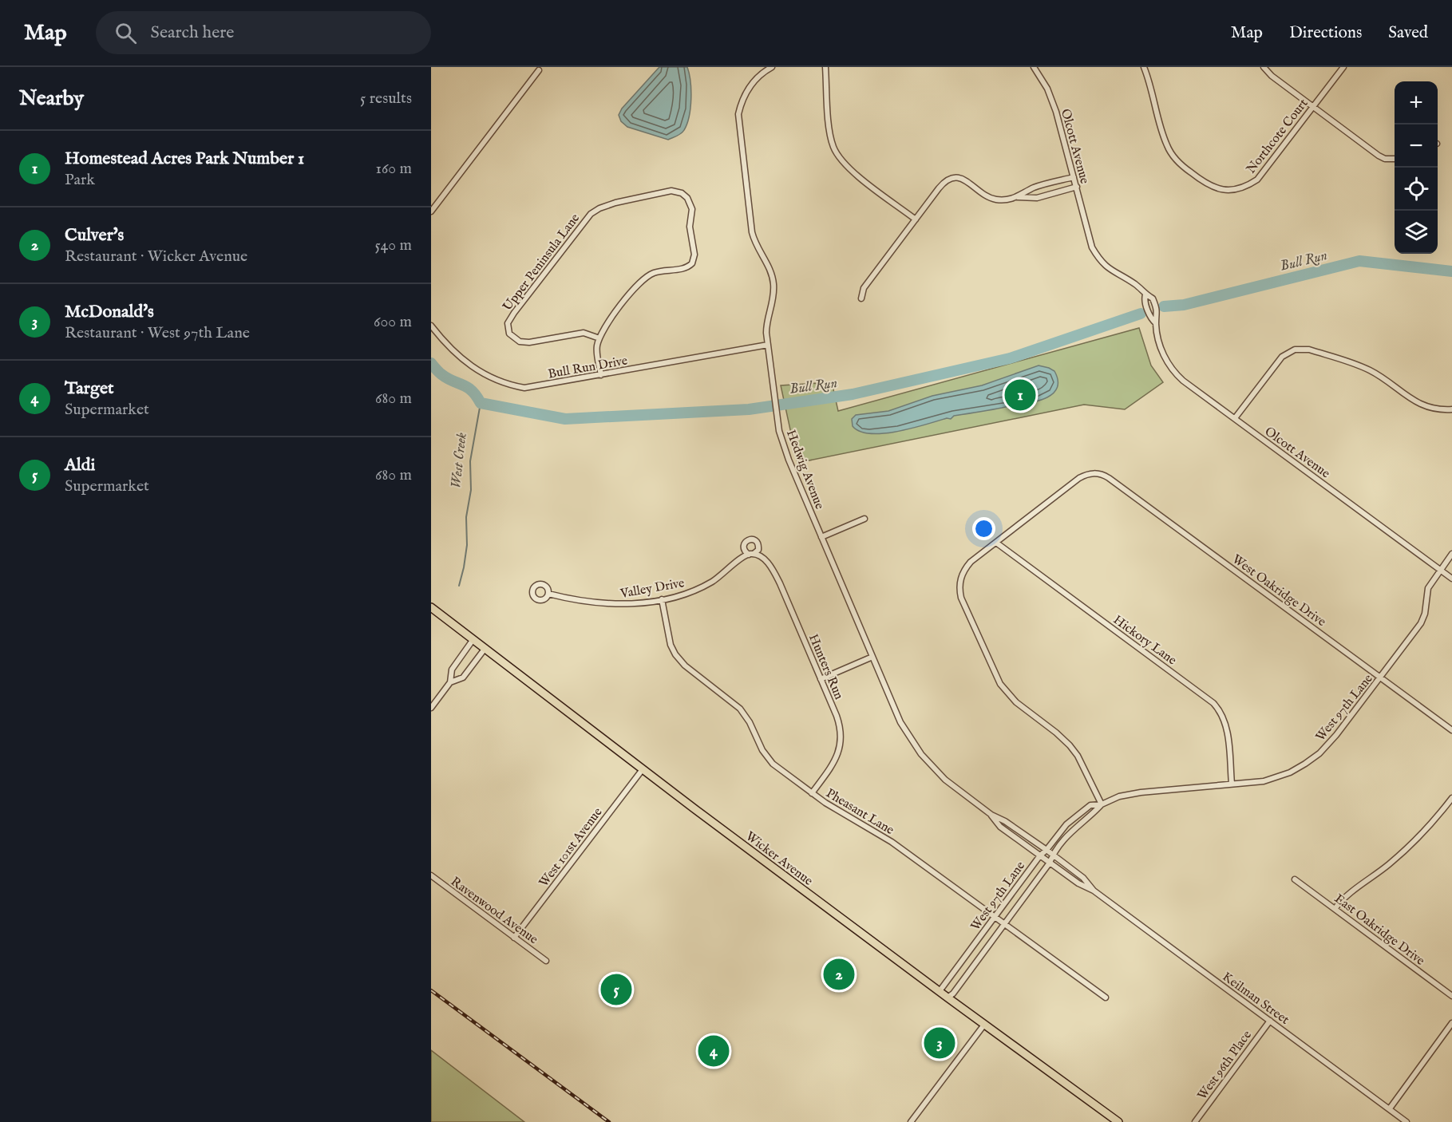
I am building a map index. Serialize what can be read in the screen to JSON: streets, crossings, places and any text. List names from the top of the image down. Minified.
{"streets":{"highway":["Wicker Avenue"],"street":["Northcote Court","Olcott Avenue","Upper Peninsula Lane","Bull Run Drive","Hedwig Avenue","Valley Drive","West Oakridge Drive","Hickory Lane","Hunters Run","West 97th Lane","Pheasant Lane","West 101st Avenue","Ravenwood Avenue","East Oakridge Drive","Keilman Street","West 96th Place"]},"crossings":[["Olcott Avenue","West 97th Lane"],["Bull Run Drive","Hedwig Avenue"],["Hedwig Avenue","West 97th Lane"],["Hedwig Avenue","Keilman Street"],["Valley Drive","Hunters Run"],["Valley Drive","Pheasant Lane"],["West Oakridge Drive","Hickory Lane"],["West Oakridge Drive","West 97th Lane"],["Hickory Lane","West 97th Lane"],["Hunters Run","Pheasant Lane"],["West 97th Lane","Pheasant Lane"],["West 97th Lane","Wicker Avenue"],["West 97th Lane","Keilman Street"],["West 101st Avenue","Wicker Avenue"],["West 101st Avenue","Ravenwood Avenue"],["Keilman Street","West 96th Place"]],"water":["Bull Run","West Creek"],"page":{"header":"Map","search":"Search here","nav":["Map","Directions","Saved"],"heading":["Nearby","5 results"],"map_buttons":["+","−"],"list":[{"mark":"1","name":"Homestead Acres Park Number 1","note":"Park","value":"160 m"},{"mark":"2","name":"Culver's","note":"Restaurant · Wicker Avenue","value":"540 m"},{"mark":"3","name":"McDonald's","note":"Restaurant · West 97th Lane","value":"600 m"},{"mark":"4","name":"Target","note":"Supermarket","value":"680 m"},{"mark":"5","name":"Aldi","note":"Supermarket","value":"680 m"}],"pins":["1","2","5","3","4"]}}
